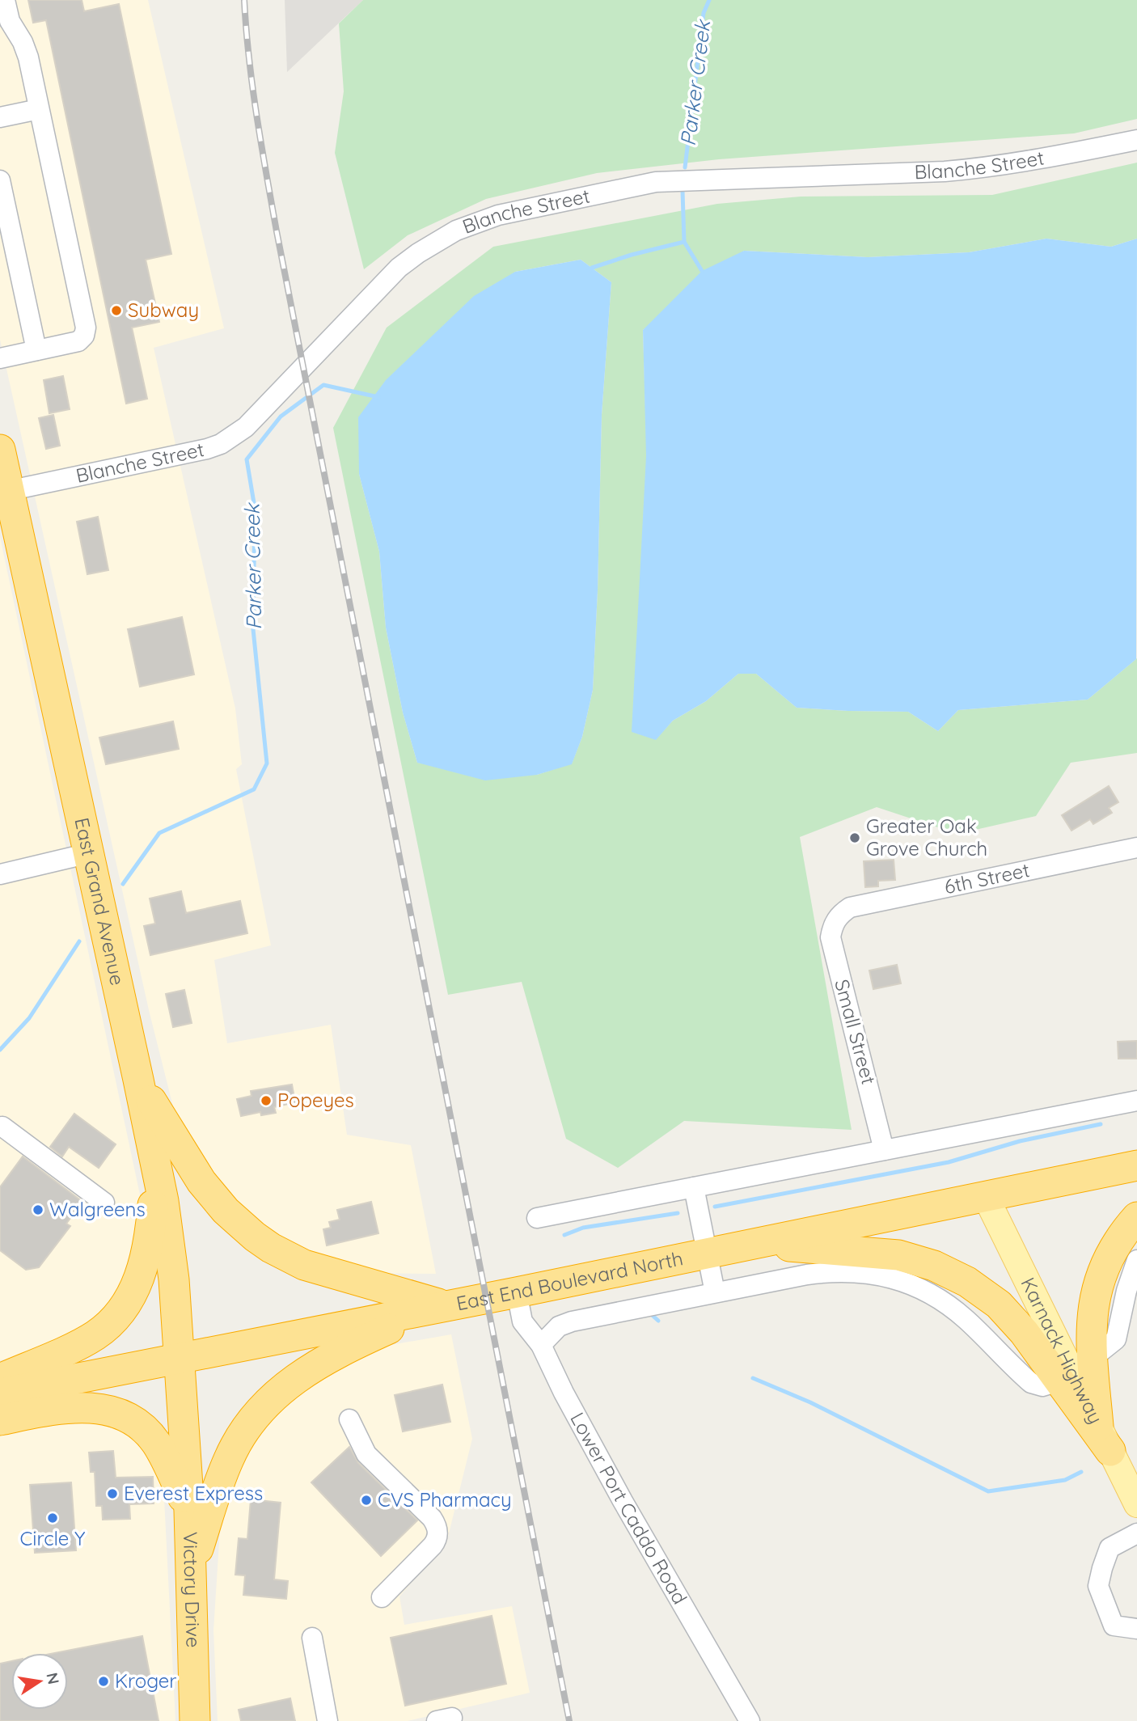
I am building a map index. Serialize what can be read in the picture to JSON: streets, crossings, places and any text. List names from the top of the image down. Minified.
{"streets":{"highway":["East Grand Avenue","East End Boulevard North","Victory Drive"],"main road":["Karnack Highway"],"street":["Blanche Street","6th Street","Small Street","Lower Port Caddo Road"]},"crossings":[["Blanche Street","East Grand Avenue"],["6th Street","Small Street"],["East Grand Avenue","East End Boulevard North"],["East Grand Avenue","Victory Drive"],["East End Boulevard North","Karnack Highway"],["East End Boulevard North","Lower Port Caddo Road"],["East End Boulevard North","Victory Drive"]],"water":["Parker Creek"],"places":["Subway","Greater Oak Grove Church","Popeyes","Walgreens","Everest Express","CVS Pharmacy","Circle Y","Kroger"],"north":"right"}
